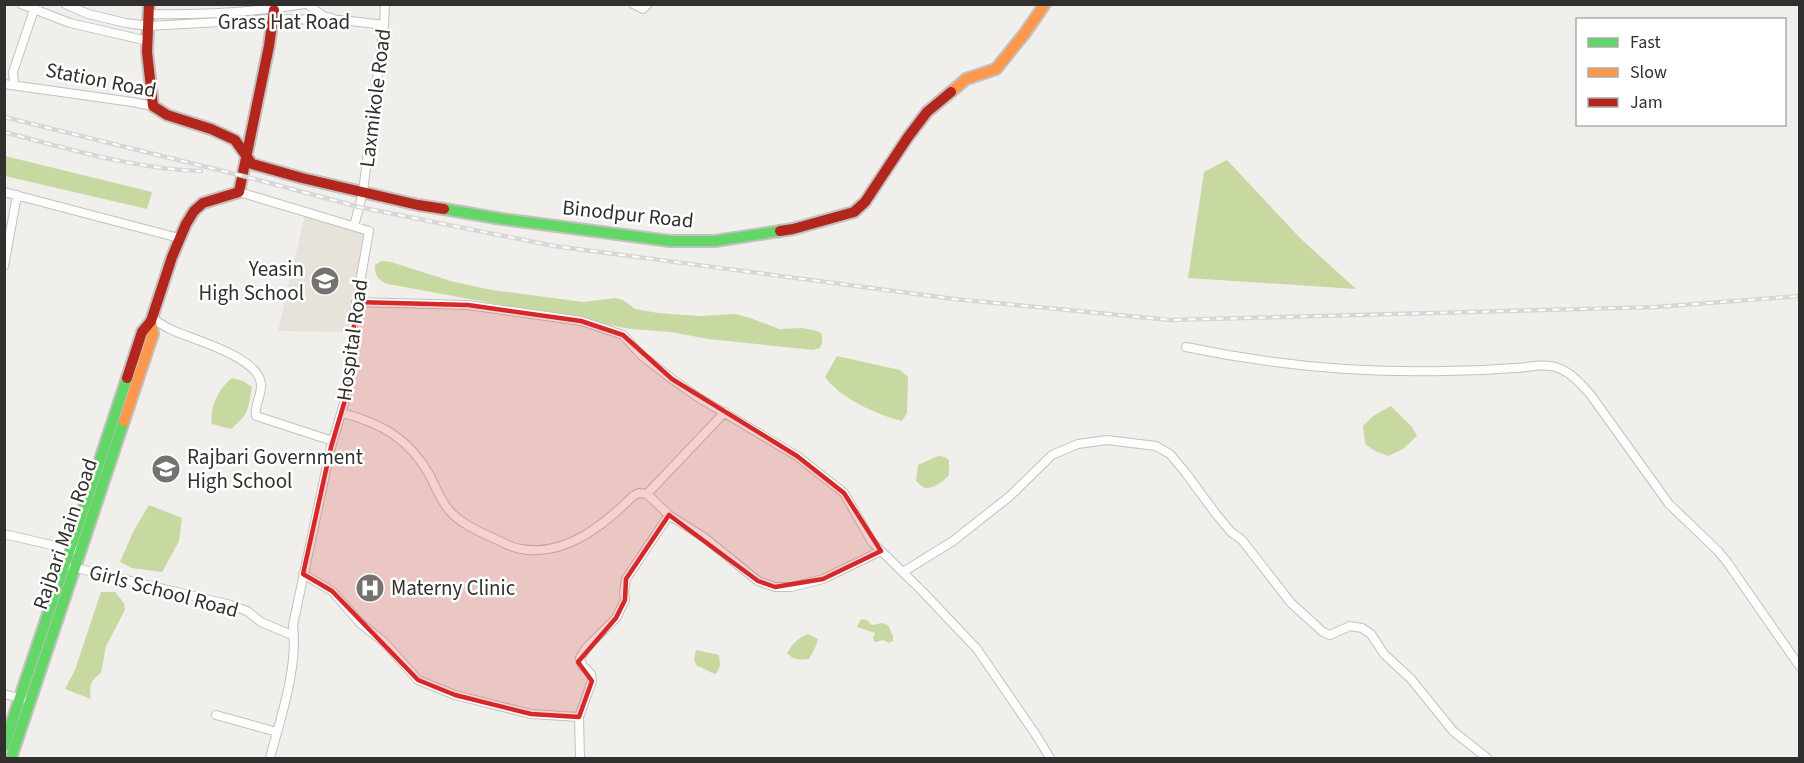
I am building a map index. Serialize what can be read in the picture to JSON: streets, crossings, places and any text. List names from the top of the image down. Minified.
{"streets":{"street":["Grass Hat Road","Station Road","Laxmikole Road","Binodpur Road","Hospital Road","Rajbari Main Road","Girls School Road"]},"crossings":[["Grass Hat Road","Laxmikole Road"],["Station Road","Binodpur Road"],["Laxmikole Road","Binodpur Road"],["Laxmikole Road","Hospital Road"],["Hospital Road","Girls School Road"],["Rajbari Main Road","Girls School Road"]],"places":{"school or university":["Yeasin High School","Rajbari Government High School"],"hospital":["Materny Clinic"]},"legend":["Fast","Slow","Jam"]}
